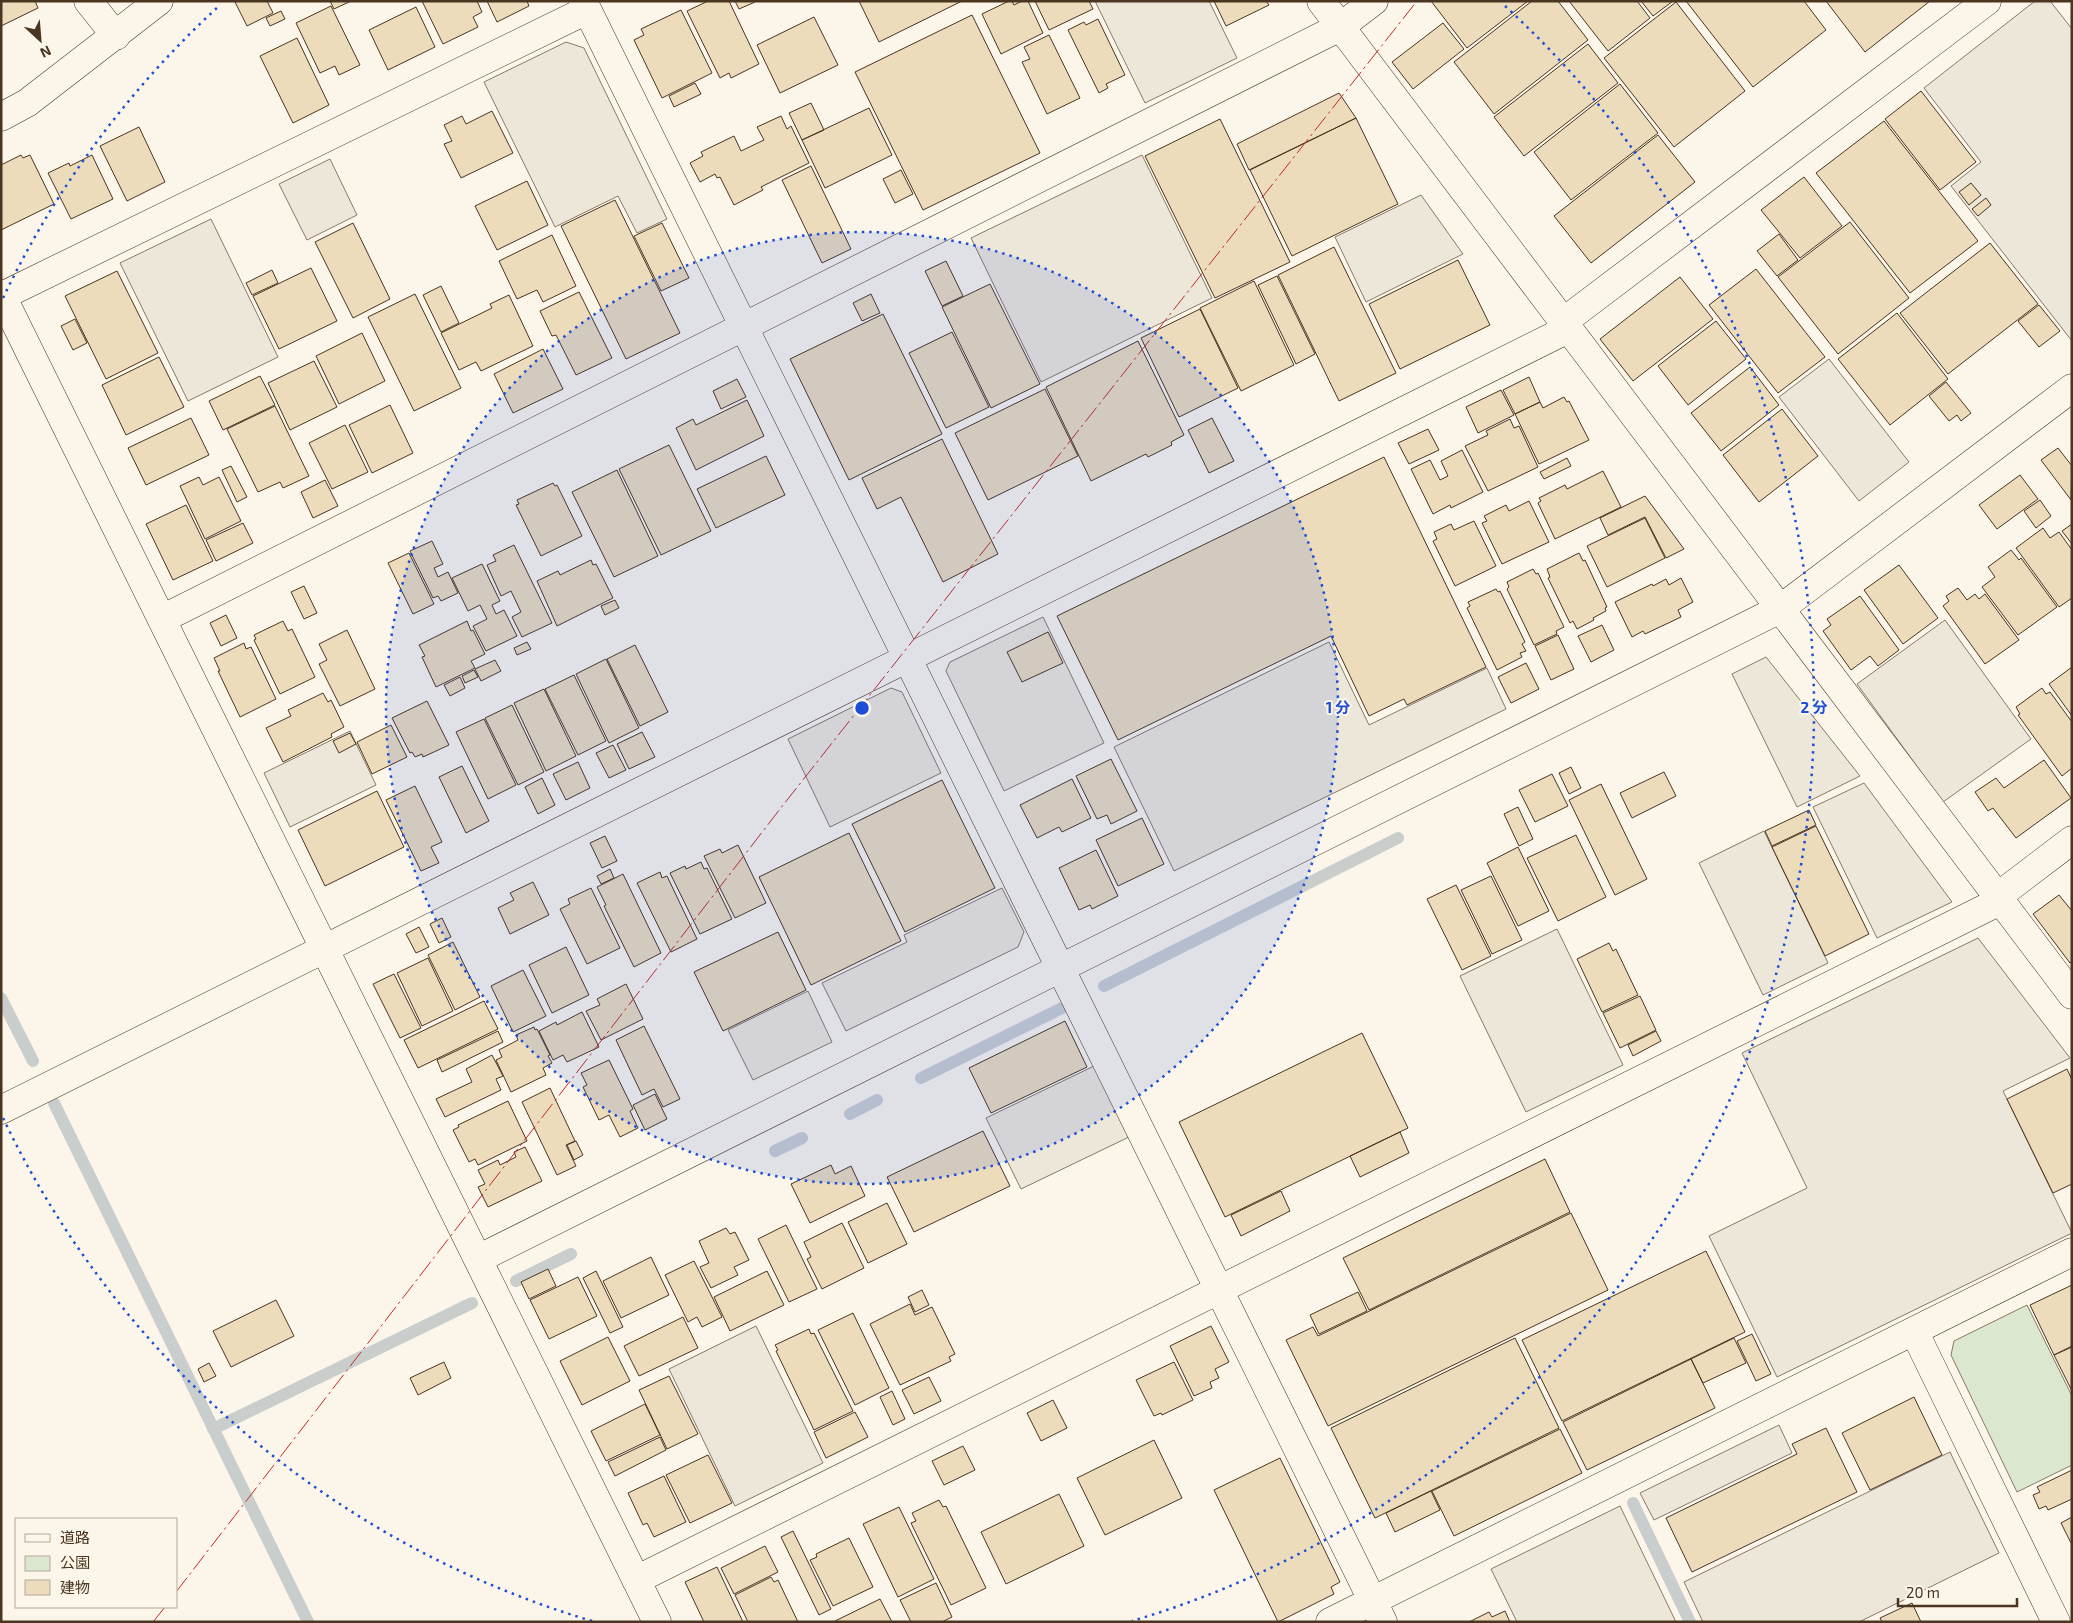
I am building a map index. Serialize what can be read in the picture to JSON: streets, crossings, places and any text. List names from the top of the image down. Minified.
{"legend":["道路","公園","建物"],"scale_bar":"20 m","north":"bottom right","rings":["1 分","2 分"]}
